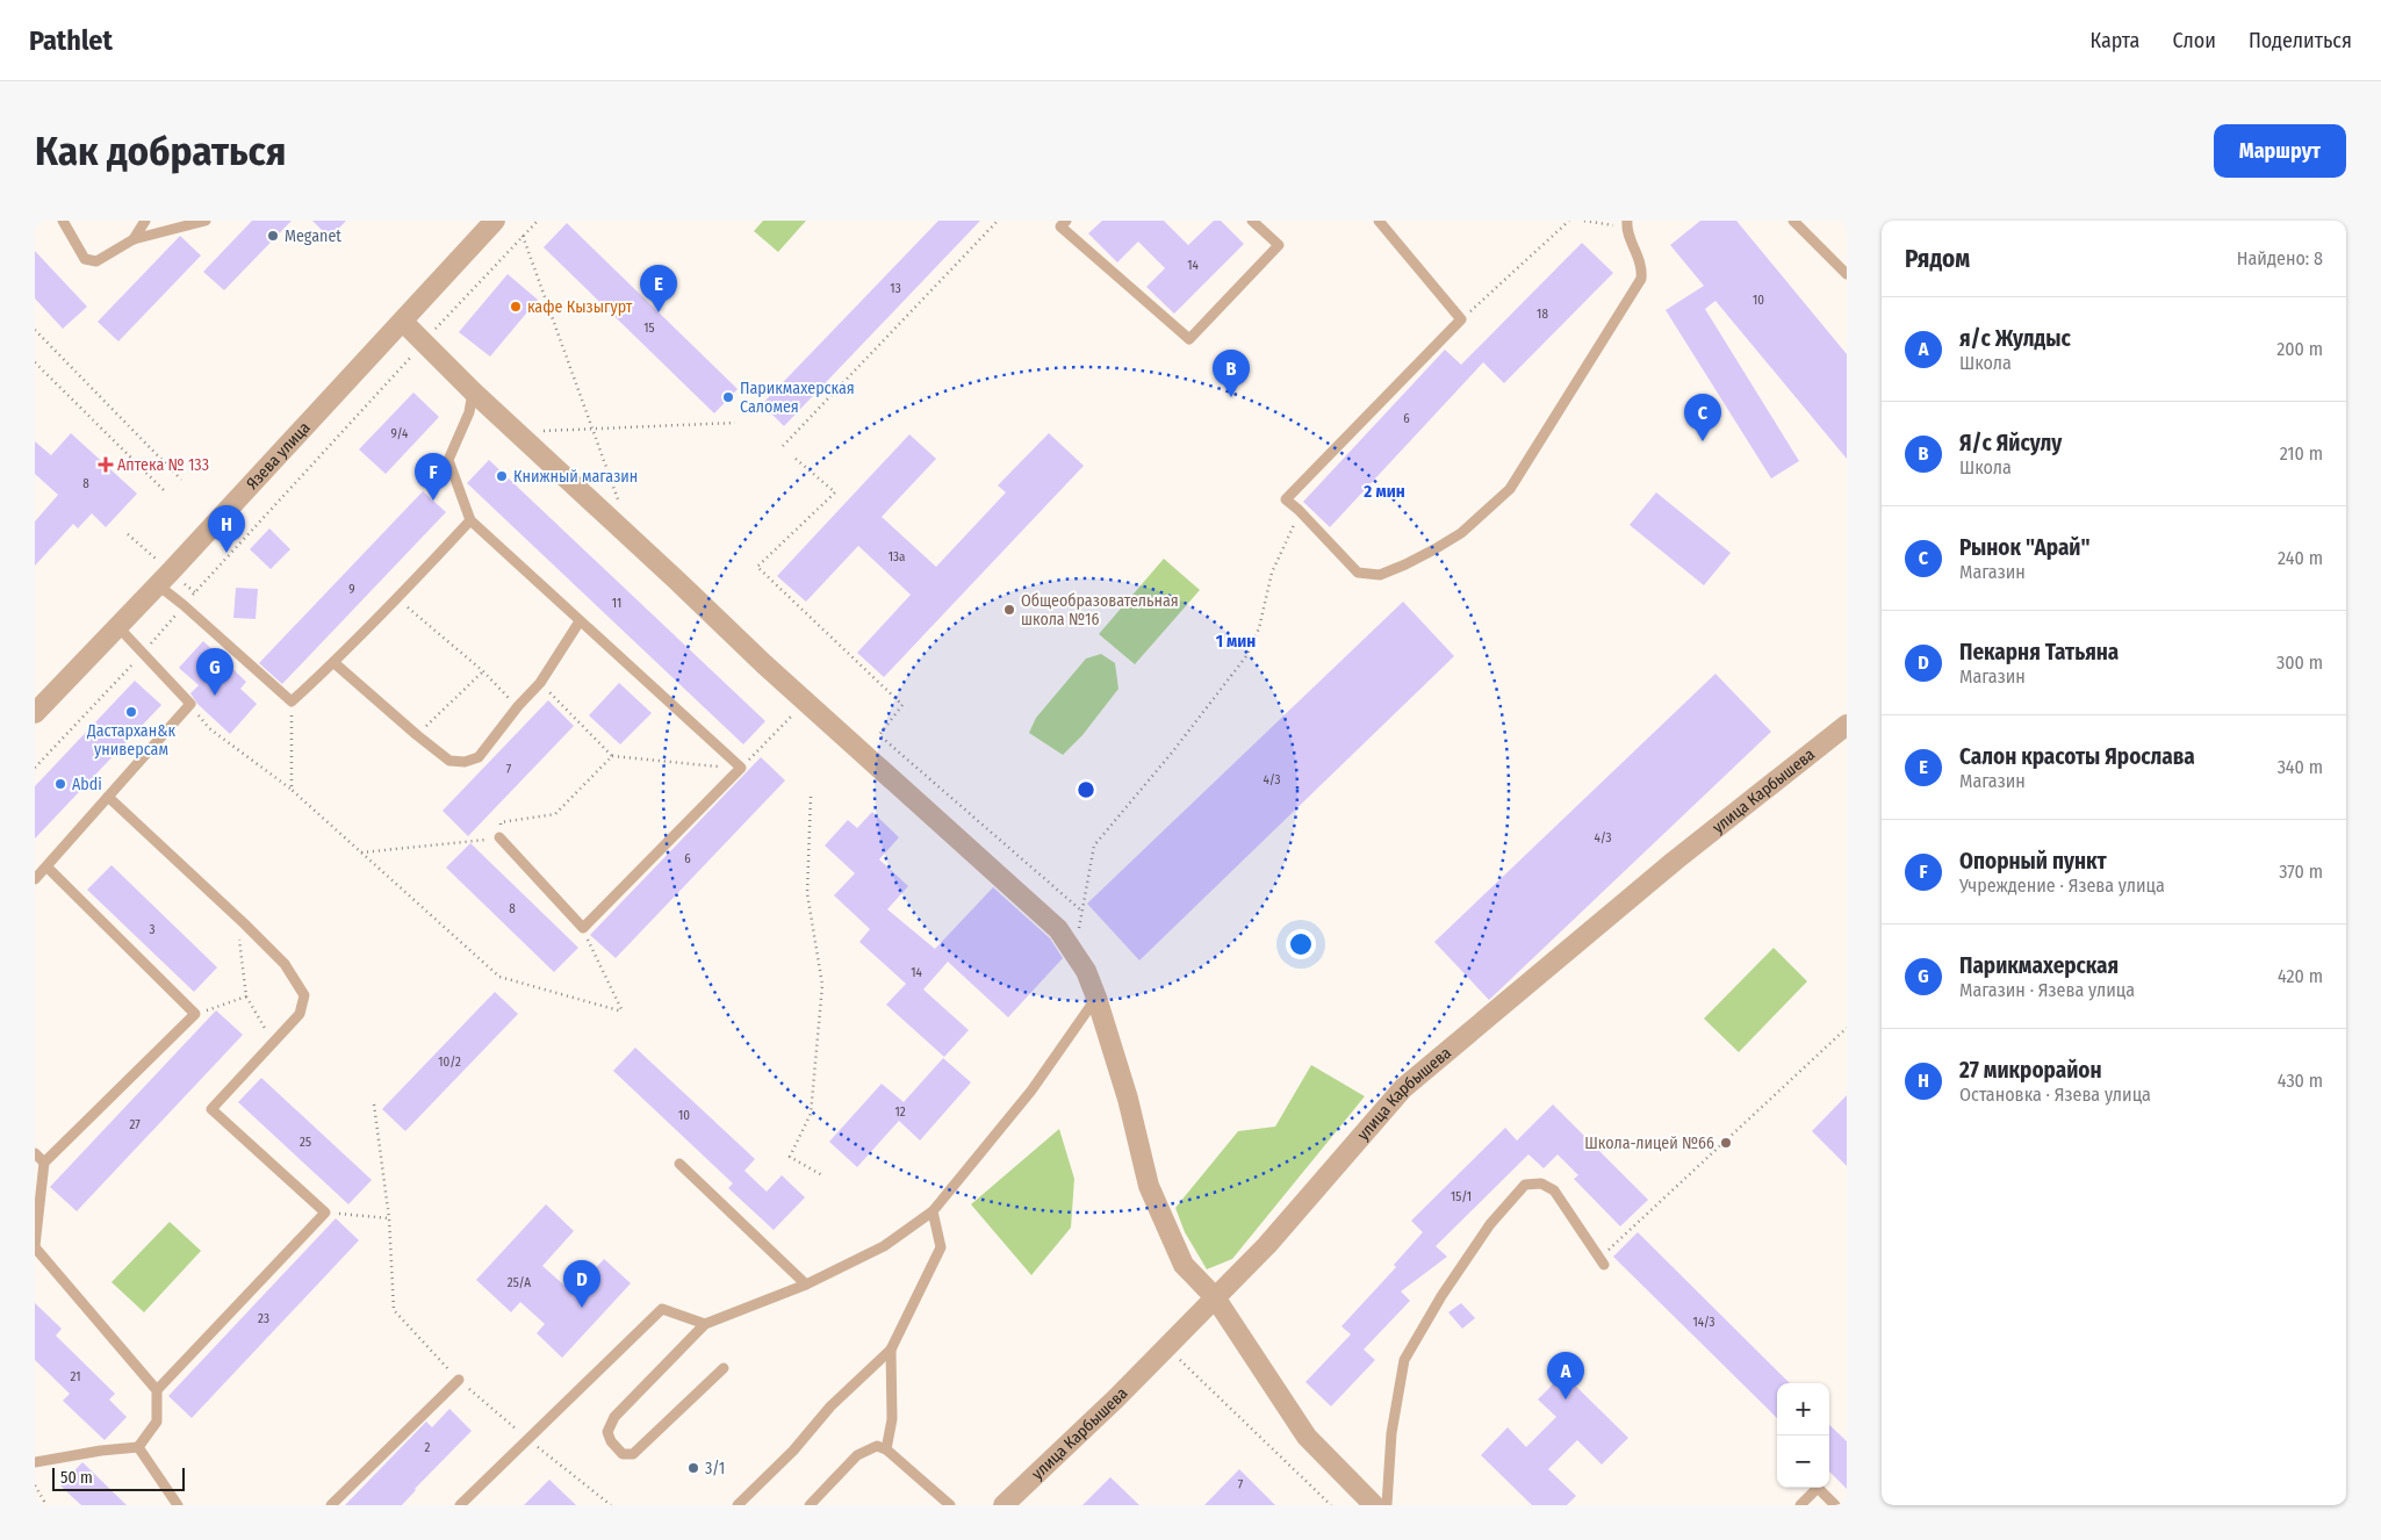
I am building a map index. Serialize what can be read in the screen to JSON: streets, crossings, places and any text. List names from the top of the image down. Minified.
{"streets":{"street":["Язева улица","улица Карбышева"]},"places":{"other":["Meganet","кафе Кызыгурт","Парикмахерская Саломея","Книжный магазин","Общеобразовательная школа №16","Дастархан&к универсам","Abdi","Школа-лицей №66","3/1"],"health":["Аптека № 133"]},"house_numbers":["14","13","10","18","15","6","9/4","8","13а","9","11","7","4/3","4/3","6","8","3","14","10/2","12","10","27","25","15/1","25/А","23","14/3","21","2","7"],"scale_bar":"50 m","page":{"header":"Pathlet","nav":["Карта","Слои","Поделиться"],"buttons":"Маршрут","title":"Как добраться","heading":["Рядом","Найдено: 8"],"pins":["E","B","C","F","H","G","D","A"],"list":[{"mark":"A","name":"я/c Жулдыс","note":"Школа","value":"200 m"},{"mark":"B","name":"Я/c Яйсулу","note":"Школа","value":"210 m"},{"mark":"C","name":"Рынок \"Арай\"","note":"Магазин","value":"240 m"},{"mark":"D","name":"Пекарня Татьяна","note":"Магазин","value":"300 m"},{"mark":"E","name":"Салон красоты Ярослава","note":"Магазин","value":"340 m"},{"mark":"F","name":"Опорный пункт","note":"Учреждение · Язева улица","value":"370 m"},{"mark":"G","name":"Парикмахерская","note":"Магазин · Язева улица","value":"420 m"},{"mark":"H","name":"27 микрорайон","note":"Остановка · Язева улица","value":"430 m"}],"map_buttons":["+","−"],"scale":"50 m"},"rings":["2 мин","1 мин"]}
